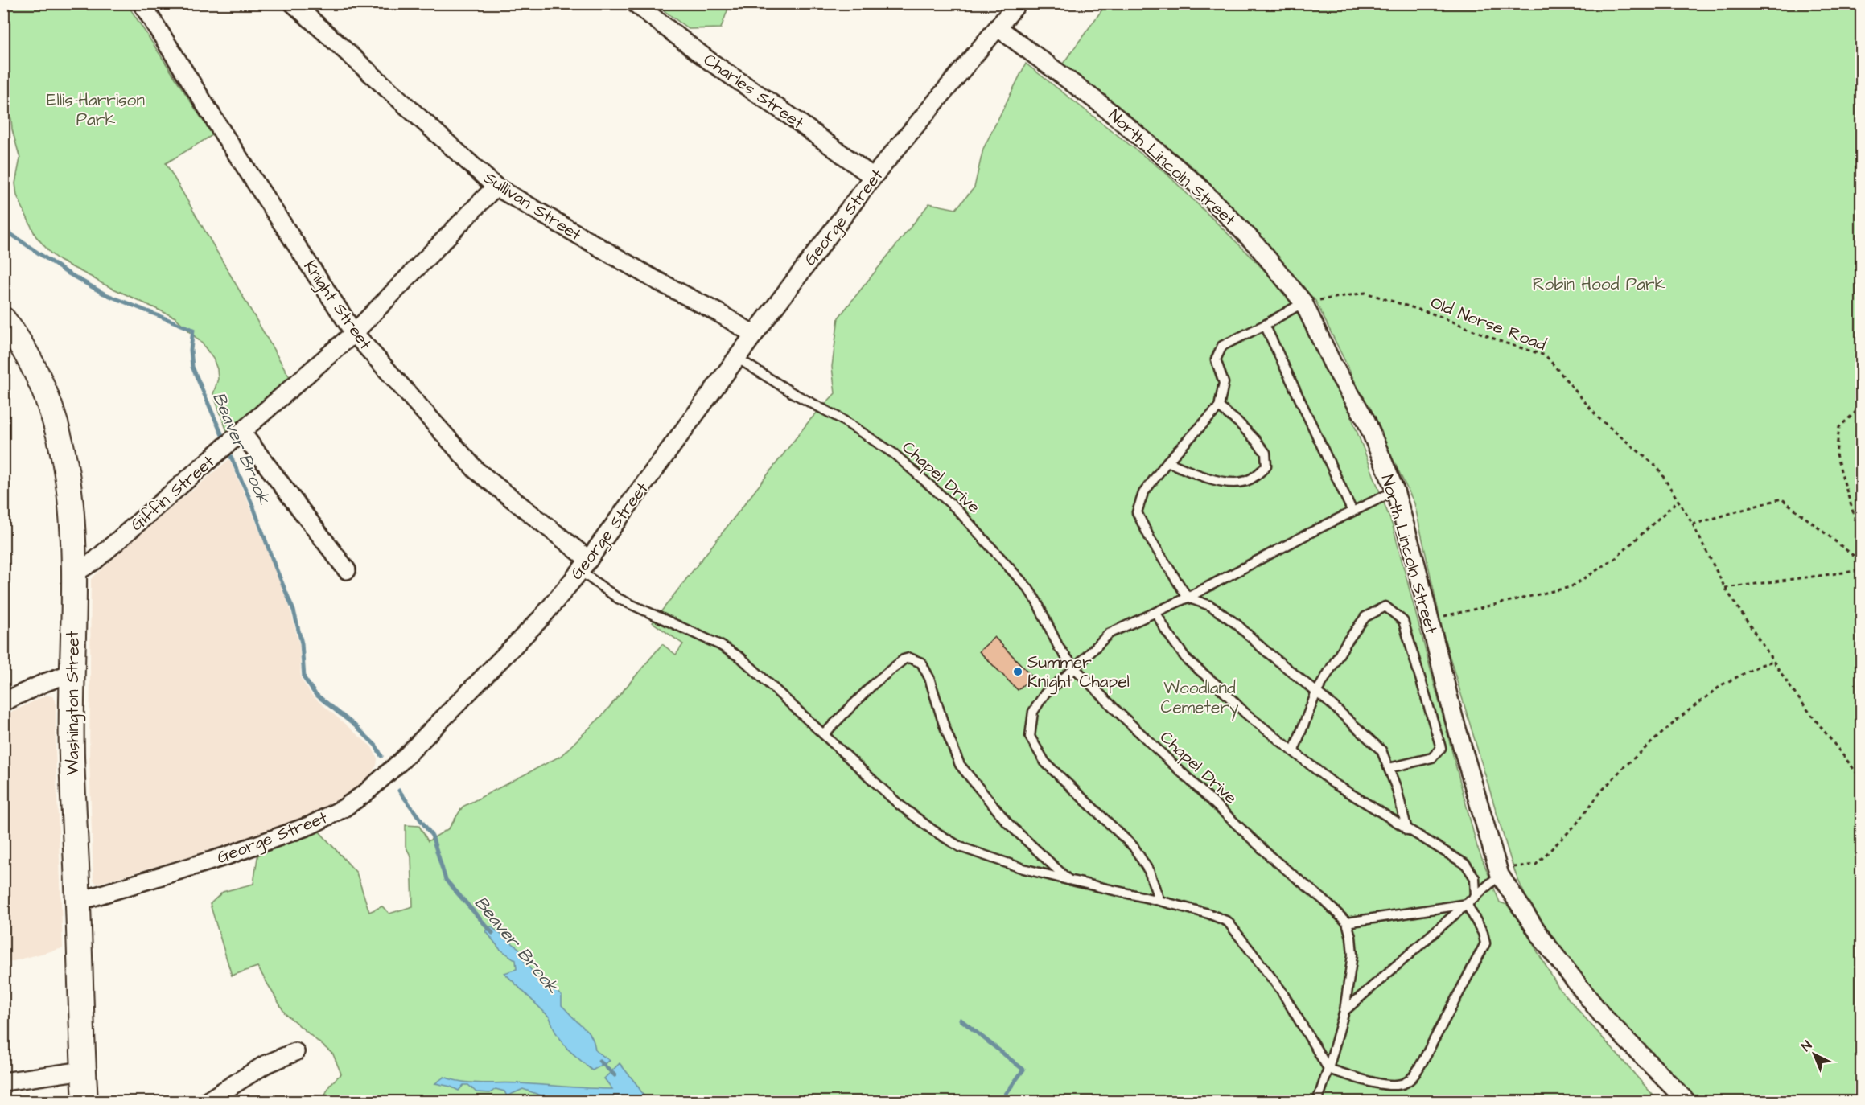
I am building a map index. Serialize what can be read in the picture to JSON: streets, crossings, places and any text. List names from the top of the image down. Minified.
{"streets":{"main road":["Washington Street"],"street":["Charles Street","North Lincoln Street","Sullivan Street","George Street","Knight Street","Giffin Street"],"lane":["Chapel Drive"],"path":["Old Norse Road"]},"crossings":[["Charles Street","George Street"],["North Lincoln Street","George Street"],["North Lincoln Street","Old Norse Road"],["Sullivan Street","George Street"],["Sullivan Street","Giffin Street"],["George Street","Knight Street"],["George Street","Chapel Drive"],["George Street","Washington Street"],["Knight Street","Giffin Street"],["Giffin Street","Washington Street"]],"water":["Beaver Brook"],"parks":["Ellis-Harrison Park","Robin Hood Park","Woodland Cemetery"],"places":["Summer Knight Chapel"],"north":"top left"}
